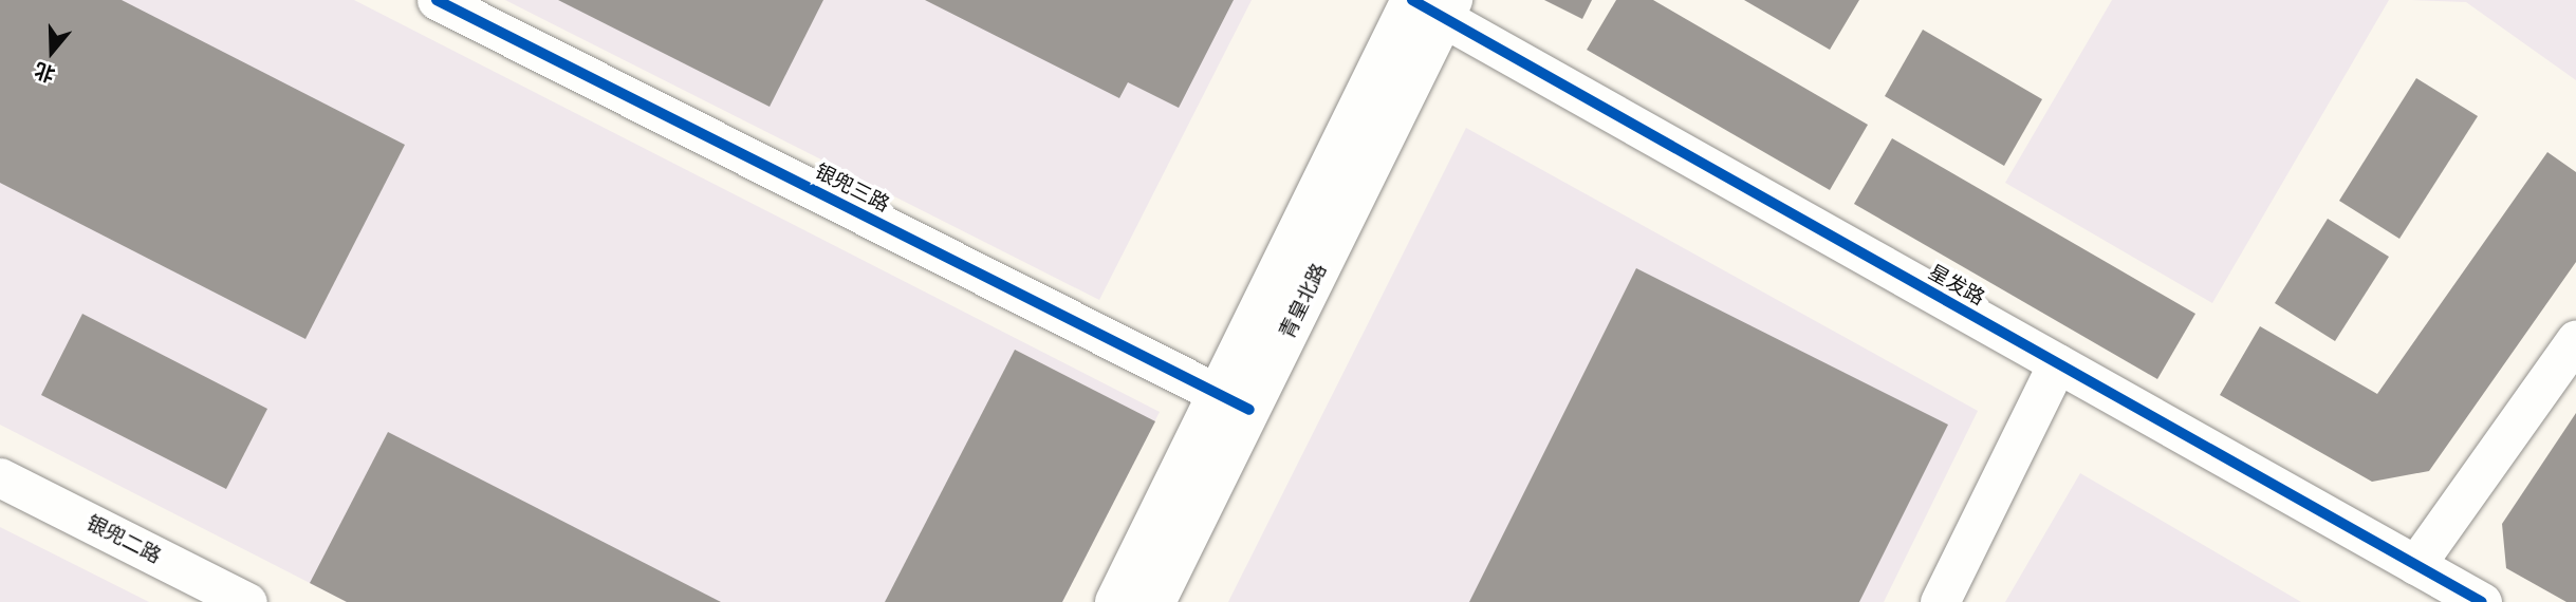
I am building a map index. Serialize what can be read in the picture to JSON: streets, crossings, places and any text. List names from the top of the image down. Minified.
{"streets":{"street":["银兜三路","星发路","青皇北路","银兜二路"]},"crossings":[["银兜三路","青皇北路"],["星发路","青皇北路"]],"north":"bottom"}
